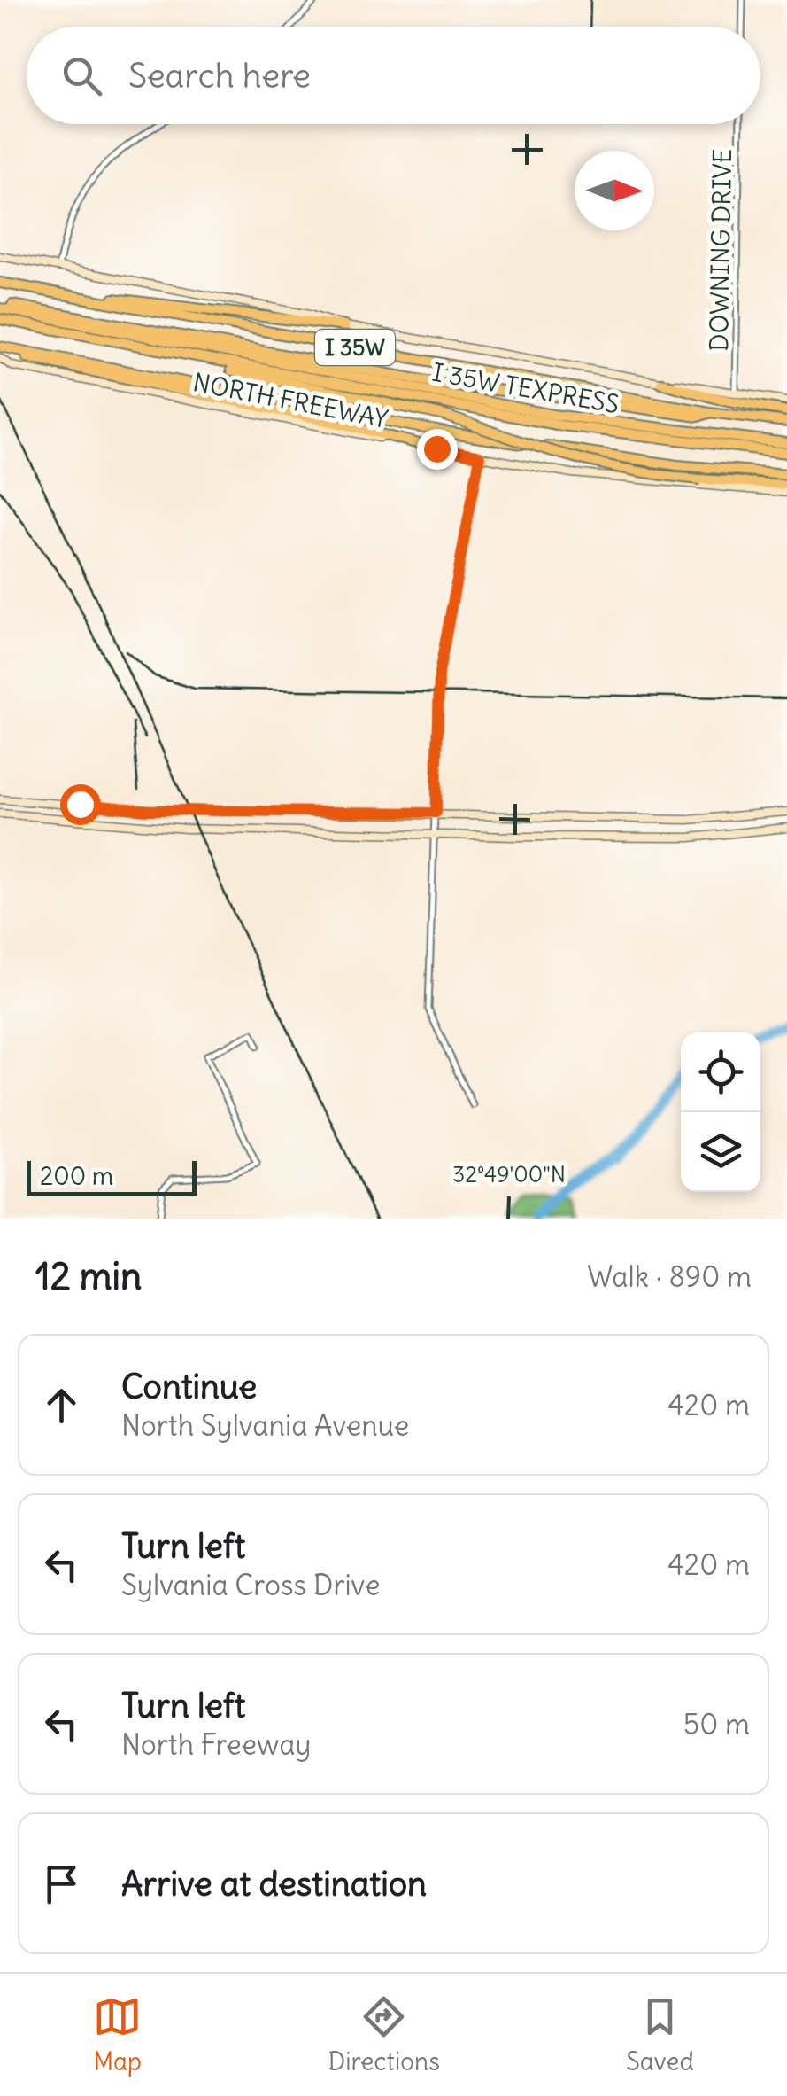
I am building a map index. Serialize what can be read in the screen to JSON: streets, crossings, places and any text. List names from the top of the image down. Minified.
{"streets":{"highway":["I 35W","I 35W TEXPRESS","NORTH FREEWAY"],"street":["DOWNING DRIVE"]},"scale_bar":"200 m","north":"right","page":{"search":"Search here","scale":"200 m","heading":["12 min","Walk · 890 m"],"list":[["Continue","North Sylvania Avenue","420 m"],["Turn left","Sylvania Cross Drive","420 m"],["Turn left","North Freeway","50 m"],"Arrive at destination"],"nav":["Map","Directions","Saved"]},"coordinates":["32°49'00\"N"]}
